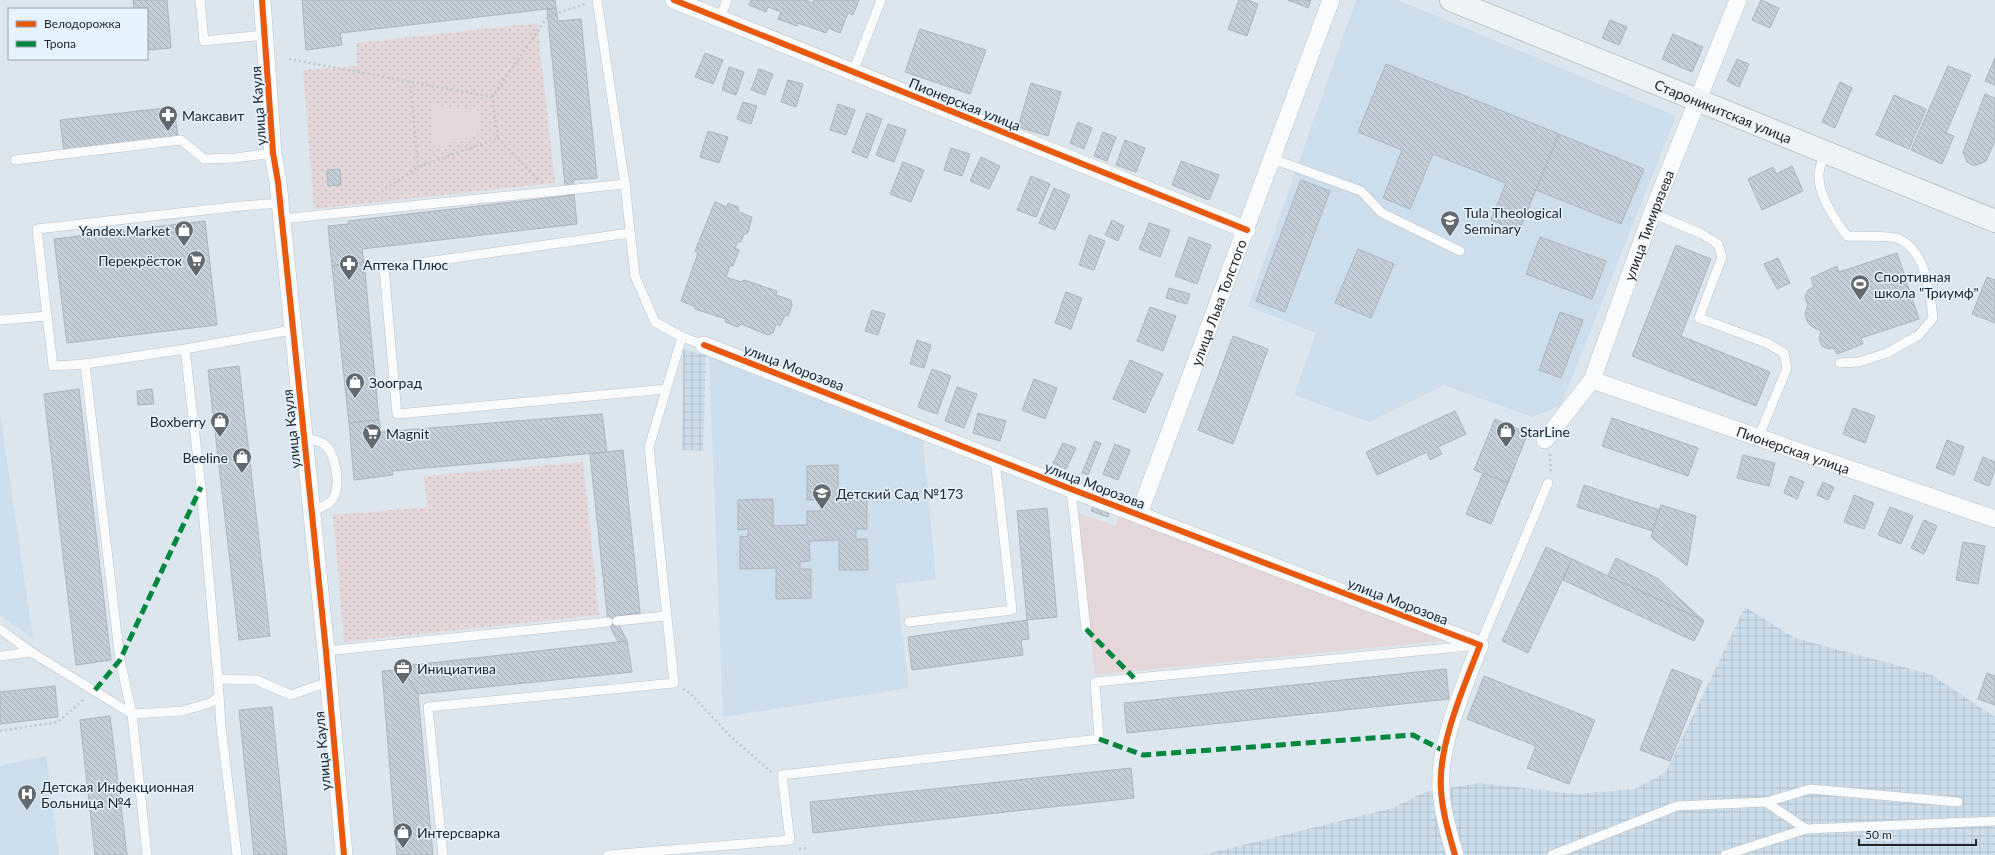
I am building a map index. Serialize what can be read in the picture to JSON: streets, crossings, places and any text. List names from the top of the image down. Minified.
{"streets":{"main road":["Староникитская улица"],"street":["Пионерская улица","улица Кауля","улица Тимирязева","улица Льва Толстого","улица Морозова"]},"crossings":[["Пионерская улица","улица Тимирязева"],["Пионерская улица","улица Льва Толстого"],["Староникитская улица","улица Тимирязева"],["улица Льва Толстого","улица Морозова"]],"places":{"pharmacy":["Максавит","Аптека Плюс"],"school or university":["Tula Theological Seminary","Детский Сад №173"],"shop":["Yandex.Market","Зооград","Boxberry","StarLine","Beeline","Интерсварка"],"supermarket":["Перекрёсток","Magnit"],"sports":["Спортивная школа \"Триумф\""],"office":["Инициатива"],"hospital":["Детская Инфекционная Больница №4"]},"legend":["Велодорожка","Тропа"],"scale_bar":"50 m"}
